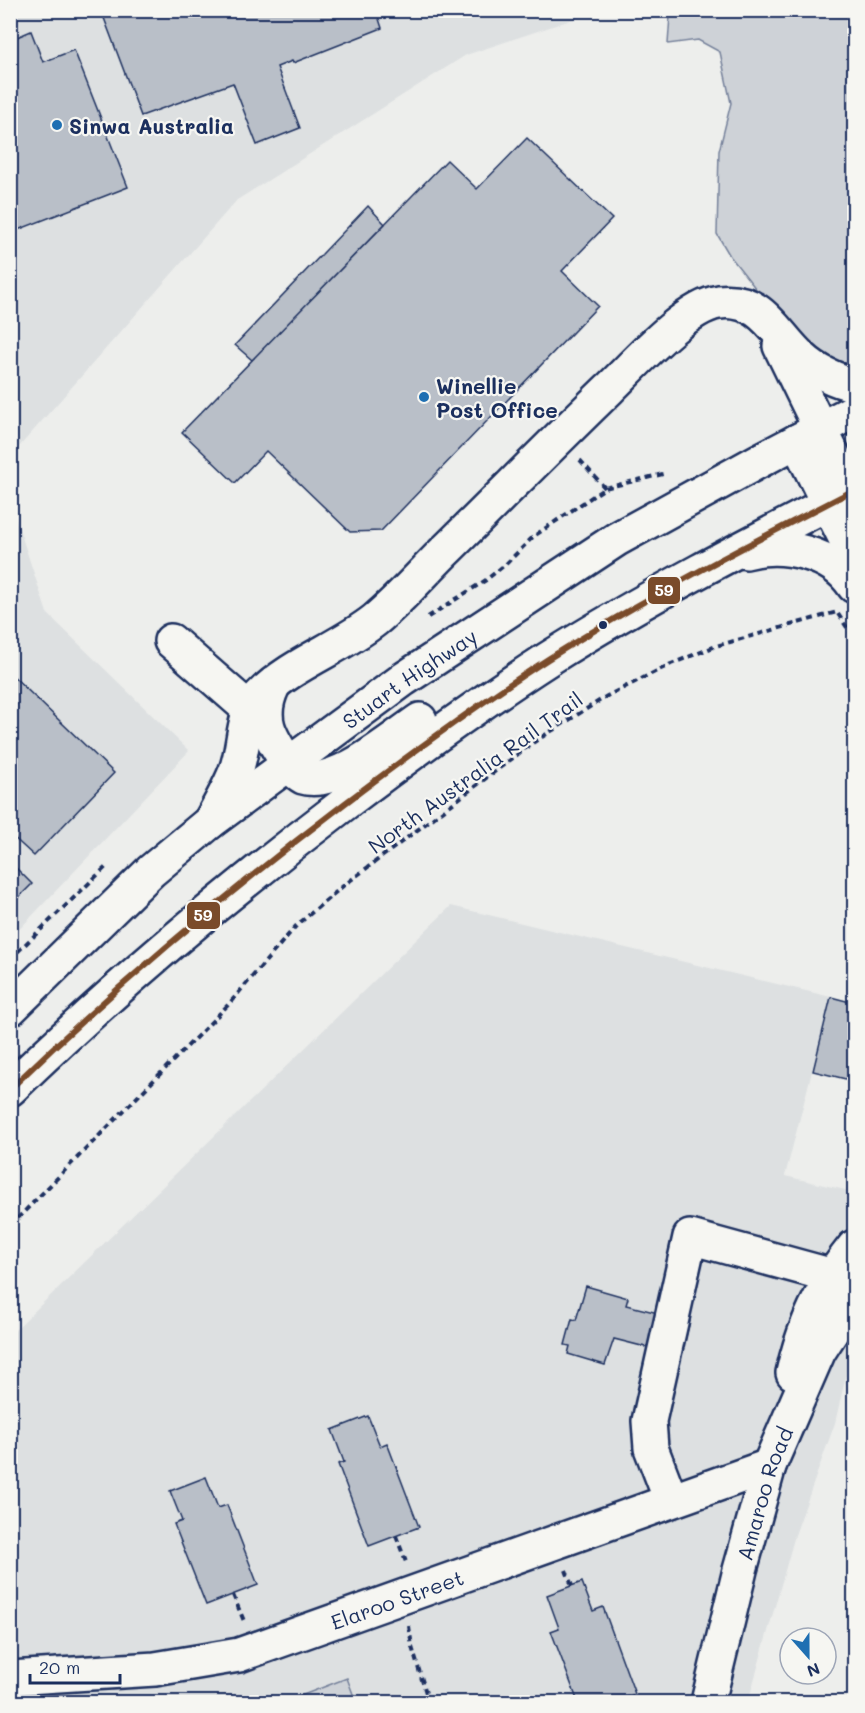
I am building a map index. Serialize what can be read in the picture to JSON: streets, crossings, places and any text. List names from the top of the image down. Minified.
{"streets":{"main road":["Stuart Highway","Amaroo Road","Elaroo Street"],"path":["North Australia Rail Trail"]},"crossings":[["Amaroo Road","Elaroo Street"]],"places":["Sinwa Australia","Winellie Post Office"],"lines":["transit line 59"],"scale_bar":"20 m","north":"bottom"}
